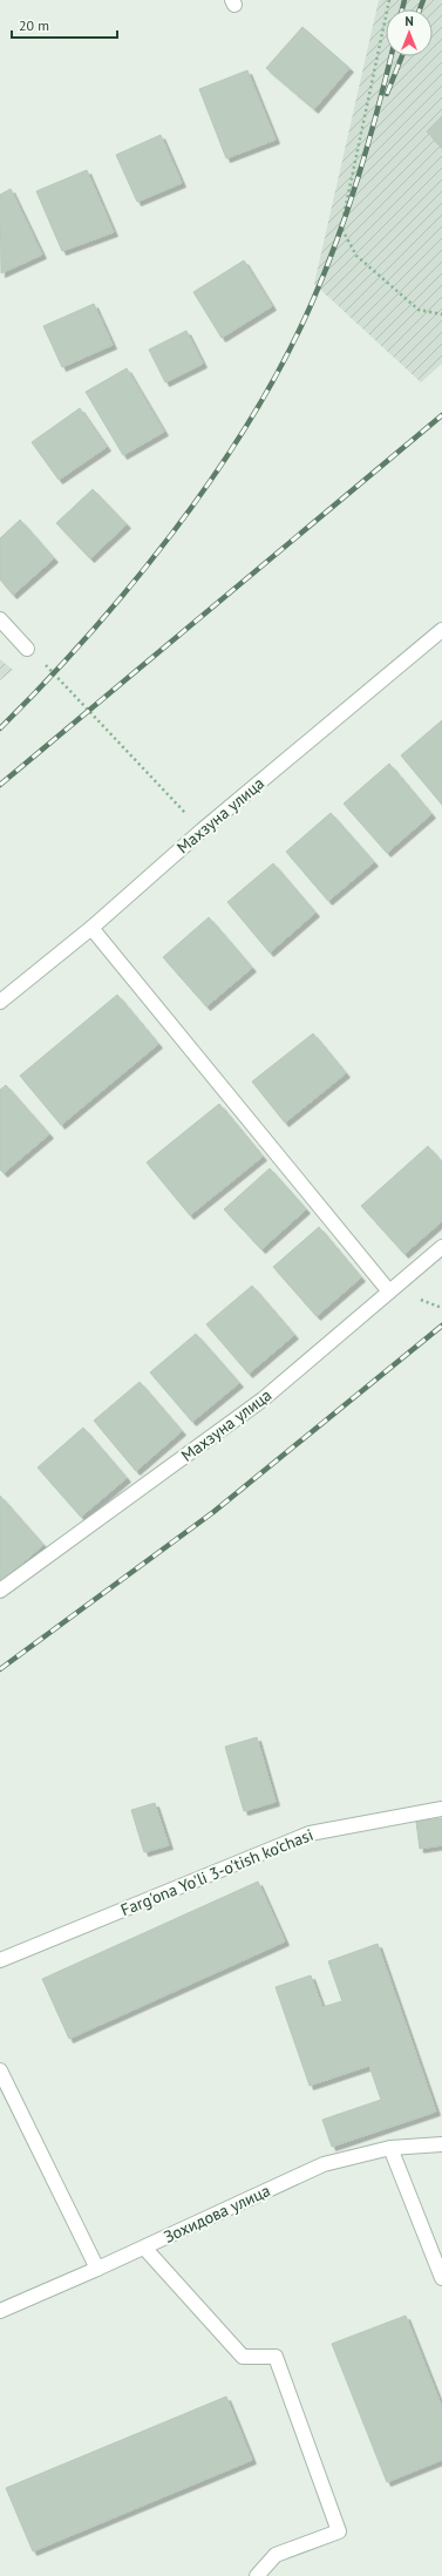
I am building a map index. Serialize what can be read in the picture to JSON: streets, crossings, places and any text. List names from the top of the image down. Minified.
{"streets":{"street":["Махзуна улица","Farg'ona Yo'li 3-o'tish ko'chasi","Зохидова улица"]},"scale_bar":"20 m","north":"top"}
